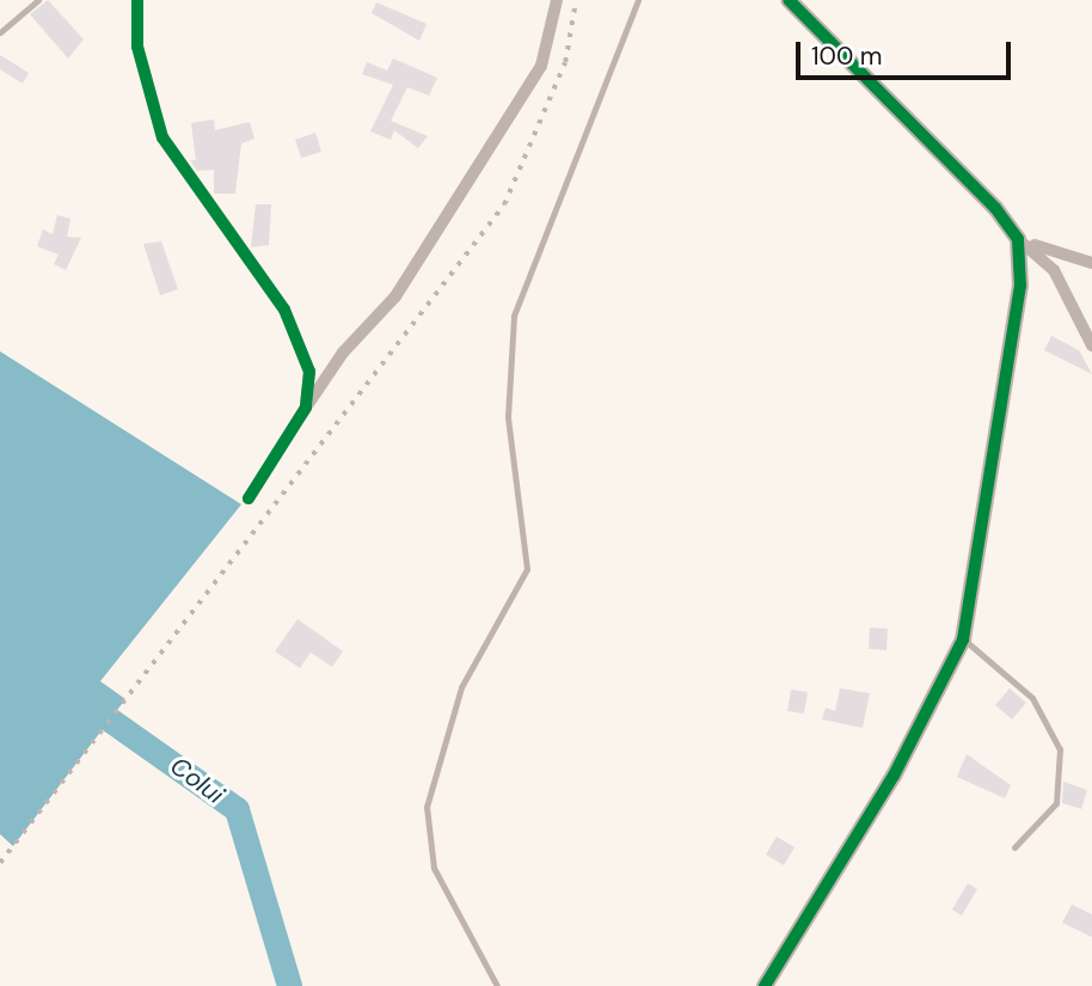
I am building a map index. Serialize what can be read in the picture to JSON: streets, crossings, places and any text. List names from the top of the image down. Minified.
{"water":["Colui"],"scale_bar":"100 m"}
